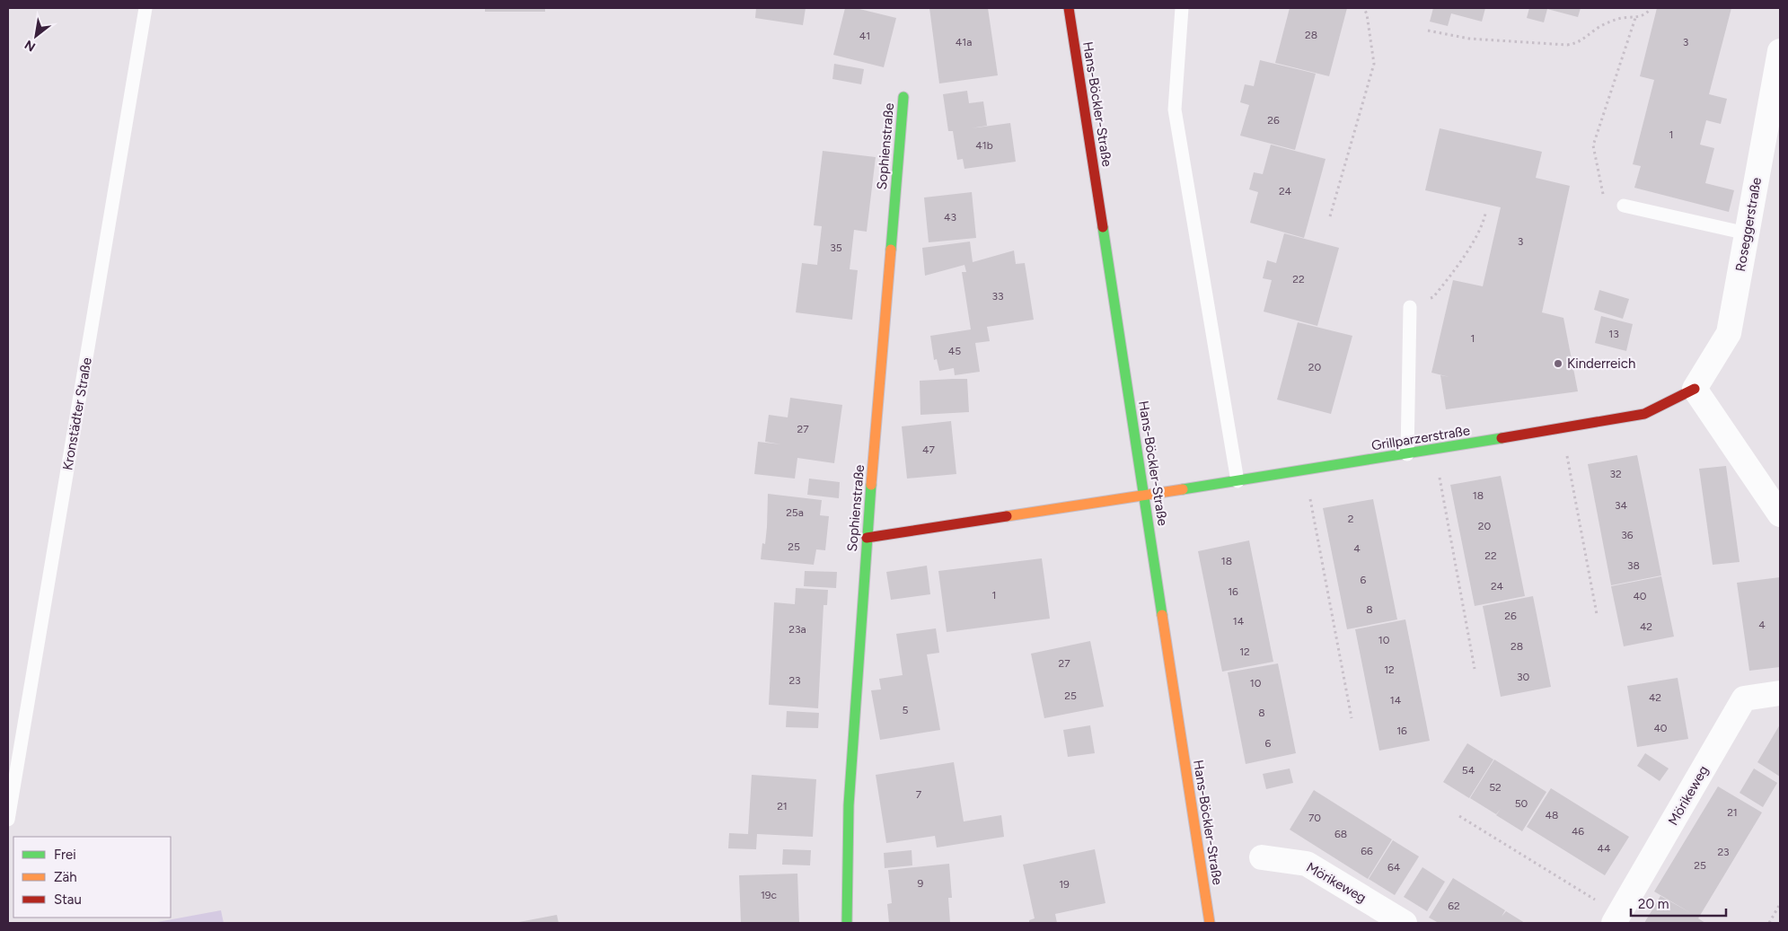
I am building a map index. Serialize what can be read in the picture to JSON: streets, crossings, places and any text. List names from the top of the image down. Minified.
{"streets":{"street":["Hans-Böckler-Straße","Sophienstraße","Roseggerstraße","Grillparzerstraße","Mörikeweg"],"lane":["Kronstädter Straße"]},"crossings":[["Hans-Böckler-Straße","Grillparzerstraße"],["Sophienstraße","Grillparzerstraße"],["Roseggerstraße","Grillparzerstraße"]],"places":["Kinderreich"],"house_numbers":["28","41","41a","3","26","1","41b","24","43","3","35","22","33","13","1","45","20","27","47","32","18","34","25a","2","20","36","25","4","22","18","38","6","24","16","1","40","8","26","14","4","42","23a","10","28","12","27","12","30","23","10","25","42","14","5","8","40","16","6","54","52","7","50","21","21","48","70","46","68","44","66","23","25","64","9","19","19c","62"],"legend":["Frei","Zäh","Stau"],"scale_bar":"20 m","north":"bottom left"}
